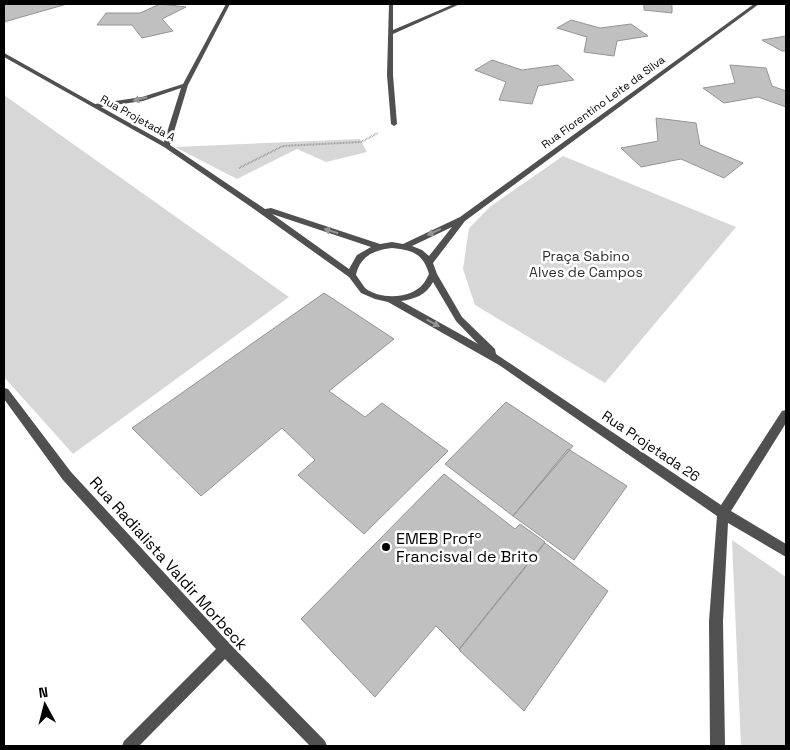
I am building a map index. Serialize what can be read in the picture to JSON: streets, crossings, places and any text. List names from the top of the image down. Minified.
{"streets":{"street":["Rua Florentino Leite da Silva","Rua Projetada A","Rua Projetada 26","Rua Radialista Valdir Morbeck"]},"crossings":[["Rua Florentino Leite da Silva","Rua Projetada A"],["Rua Florentino Leite da Silva","Rua Projetada 26"],["Rua Projetada A","Rua Projetada 26"]],"parks":["Praça Sabino Alves de Campos"],"places":["EMEB Profº Francisval de Brito"],"north":"top"}
